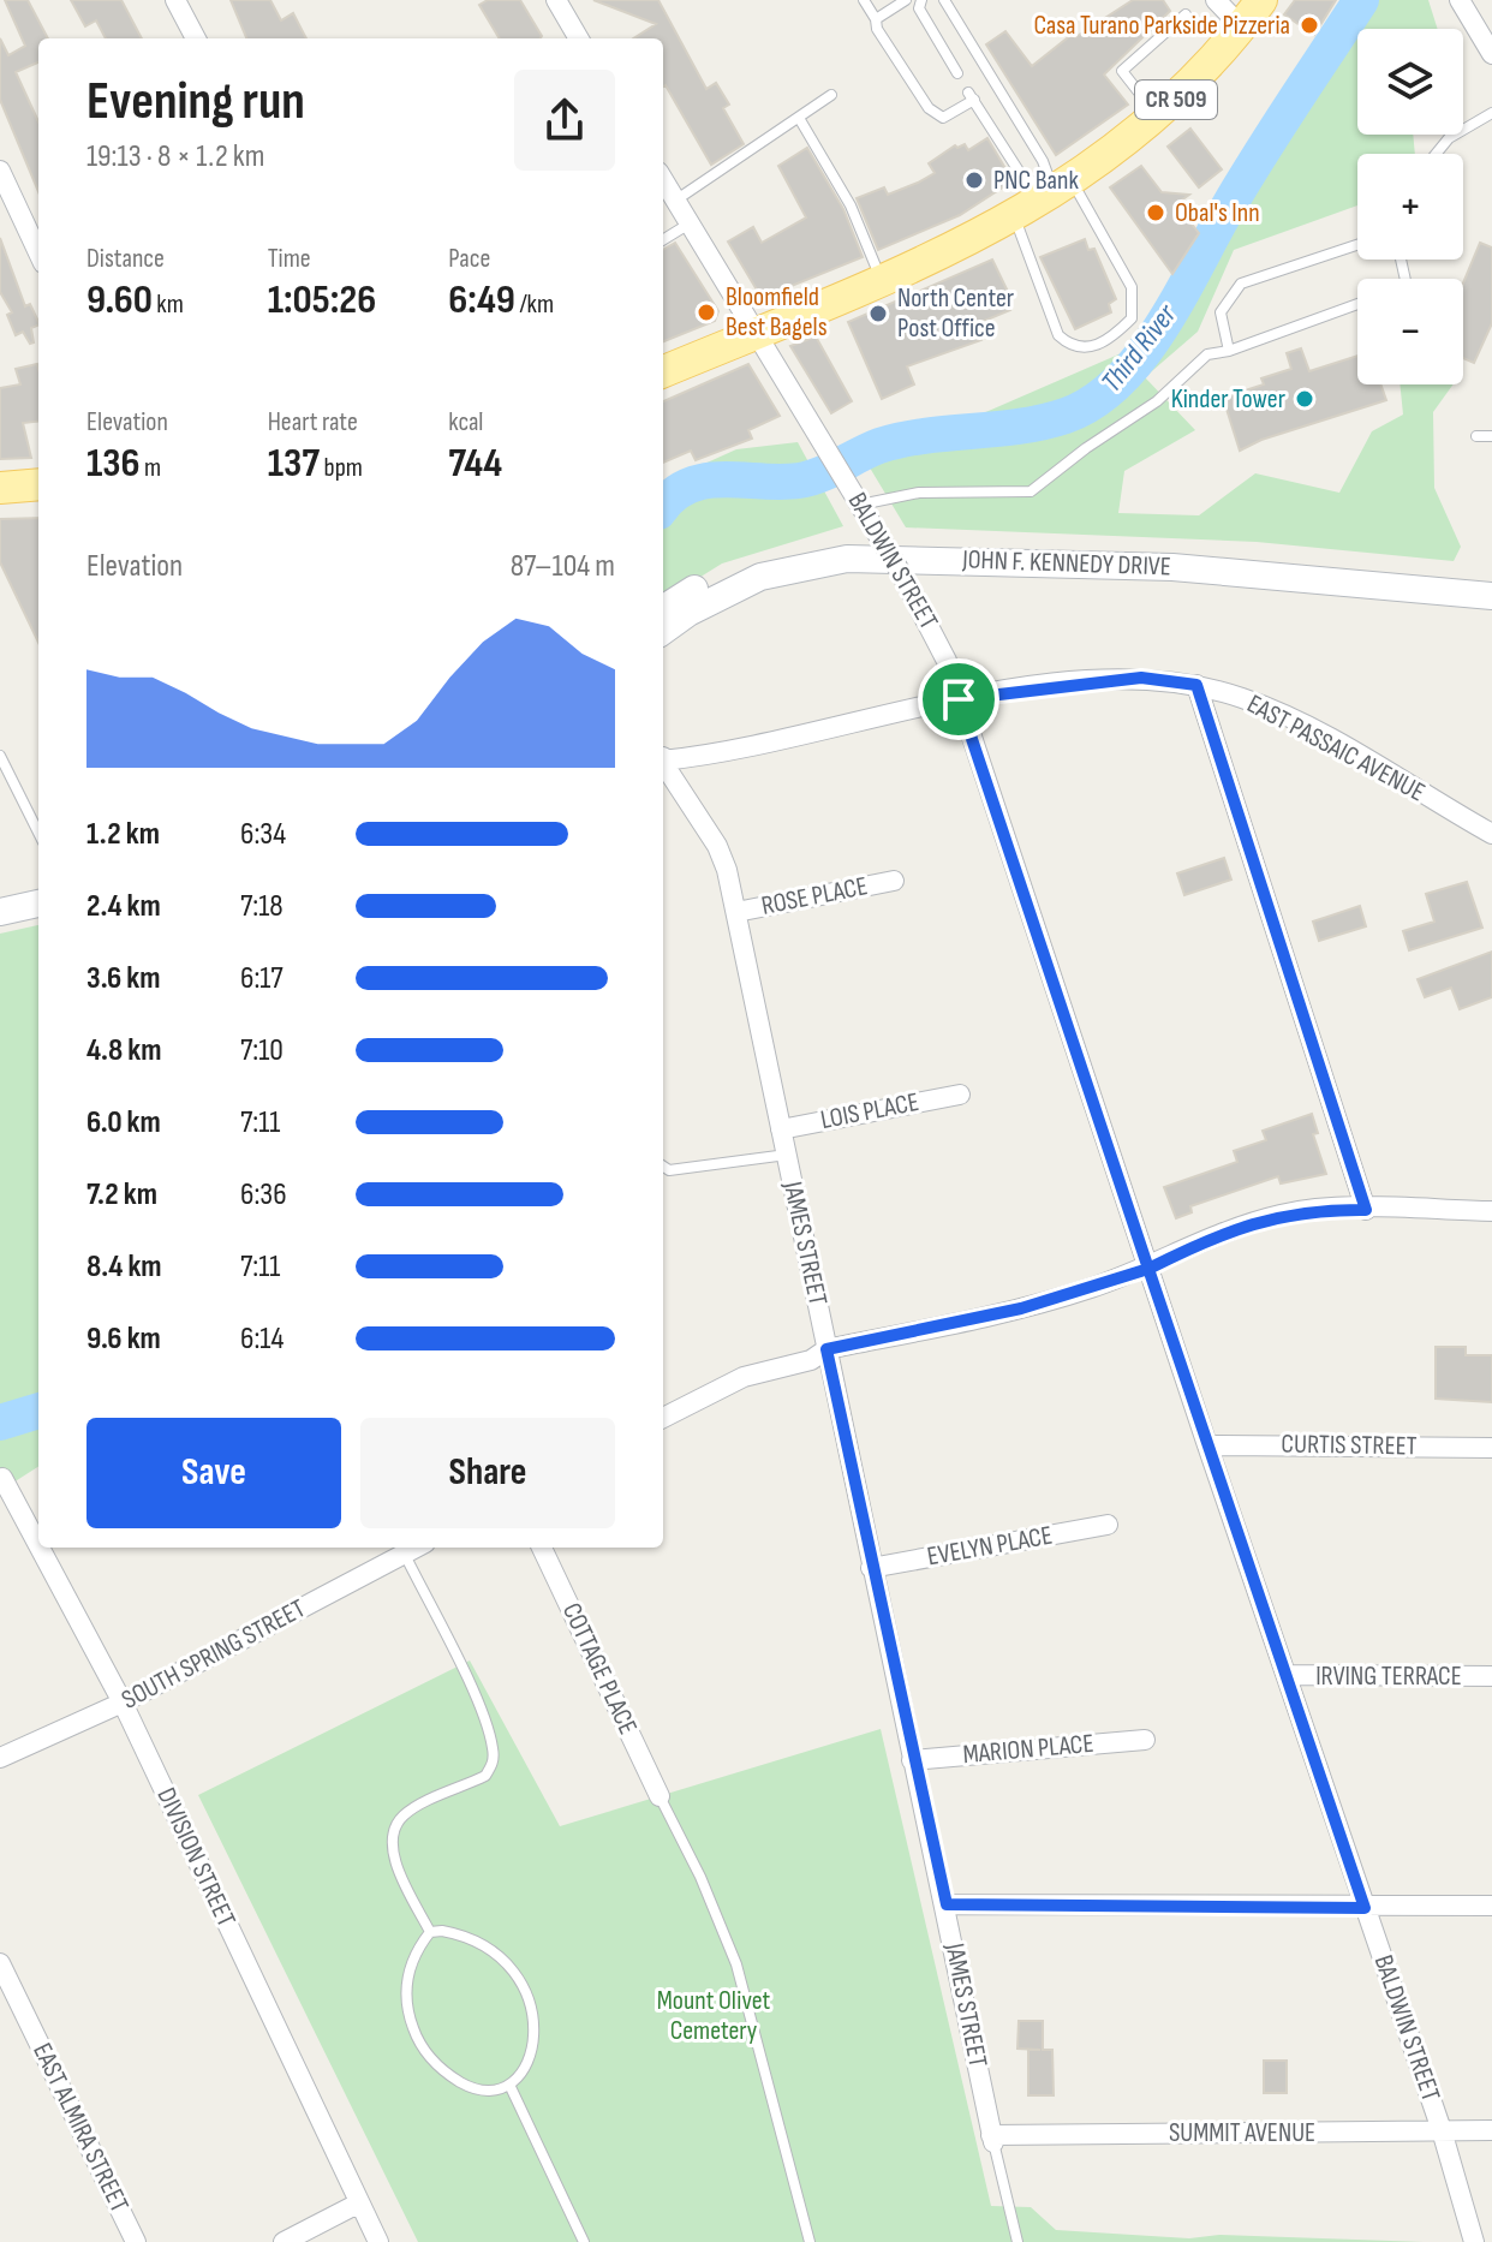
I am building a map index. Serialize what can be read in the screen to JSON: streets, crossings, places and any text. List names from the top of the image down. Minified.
{"streets":{"main road":["CR 509","JOHN F. KENNEDY DRIVE"],"street":["BALDWIN STREET","EAST PASSAIC AVENUE","ROSE PLACE","LOIS PLACE","JAMES STREET","CURTIS STREET","EVELYN PLACE","SOUTH SPRING STREET","COTTAGE PLACE","IRVING TERRACE","MARION PLACE","DIVISION STREET","EAST ALMIRA STREET","SUMMIT AVENUE"]},"crossings":[["CR 509","BALDWIN STREET"],["BALDWIN STREET","EAST PASSAIC AVENUE"],["BALDWIN STREET","CURTIS STREET"],["BALDWIN STREET","IRVING TERRACE"],["BALDWIN STREET","SUMMIT AVENUE"],["ROSE PLACE","JAMES STREET"],["LOIS PLACE","JAMES STREET"],["JAMES STREET","EVELYN PLACE"],["JAMES STREET","MARION PLACE"],["JAMES STREET","SUMMIT AVENUE"],["SOUTH SPRING STREET","DIVISION STREET"]],"water":["Third River"],"parks":["Mount Olivet Cemetery"],"places":["Casa Turano Parkside Pizzeria","PNC Bank","Obal's Inn","Bloomfield Best Bagels","North Center Post Office","Kinder Tower"],"page":{"map_buttons":["+","−"],"heading":["Evening run","19:13 · 8 × 1.2 km"],"stats":[["Distance","9.60 km"],["Time","1:05:26"],["Pace","6:49 /km"],["Elevation","136 m"],["Heart rate","137 bpm"],["kcal","744"]],"chart":["Elevation","87–104 m"],"list":[{"name":"1.2 km","note":"6:34"},{"name":"2.4 km","note":"7:18"},{"name":"3.6 km","note":"6:17"},{"name":"4.8 km","note":"7:10"},{"name":"6.0 km","note":"7:11"},{"name":"7.2 km","note":"6:36"},{"name":"8.4 km","note":"7:11"},{"name":"9.6 km","note":"6:14"}],"buttons":["Save","Share"]}}
